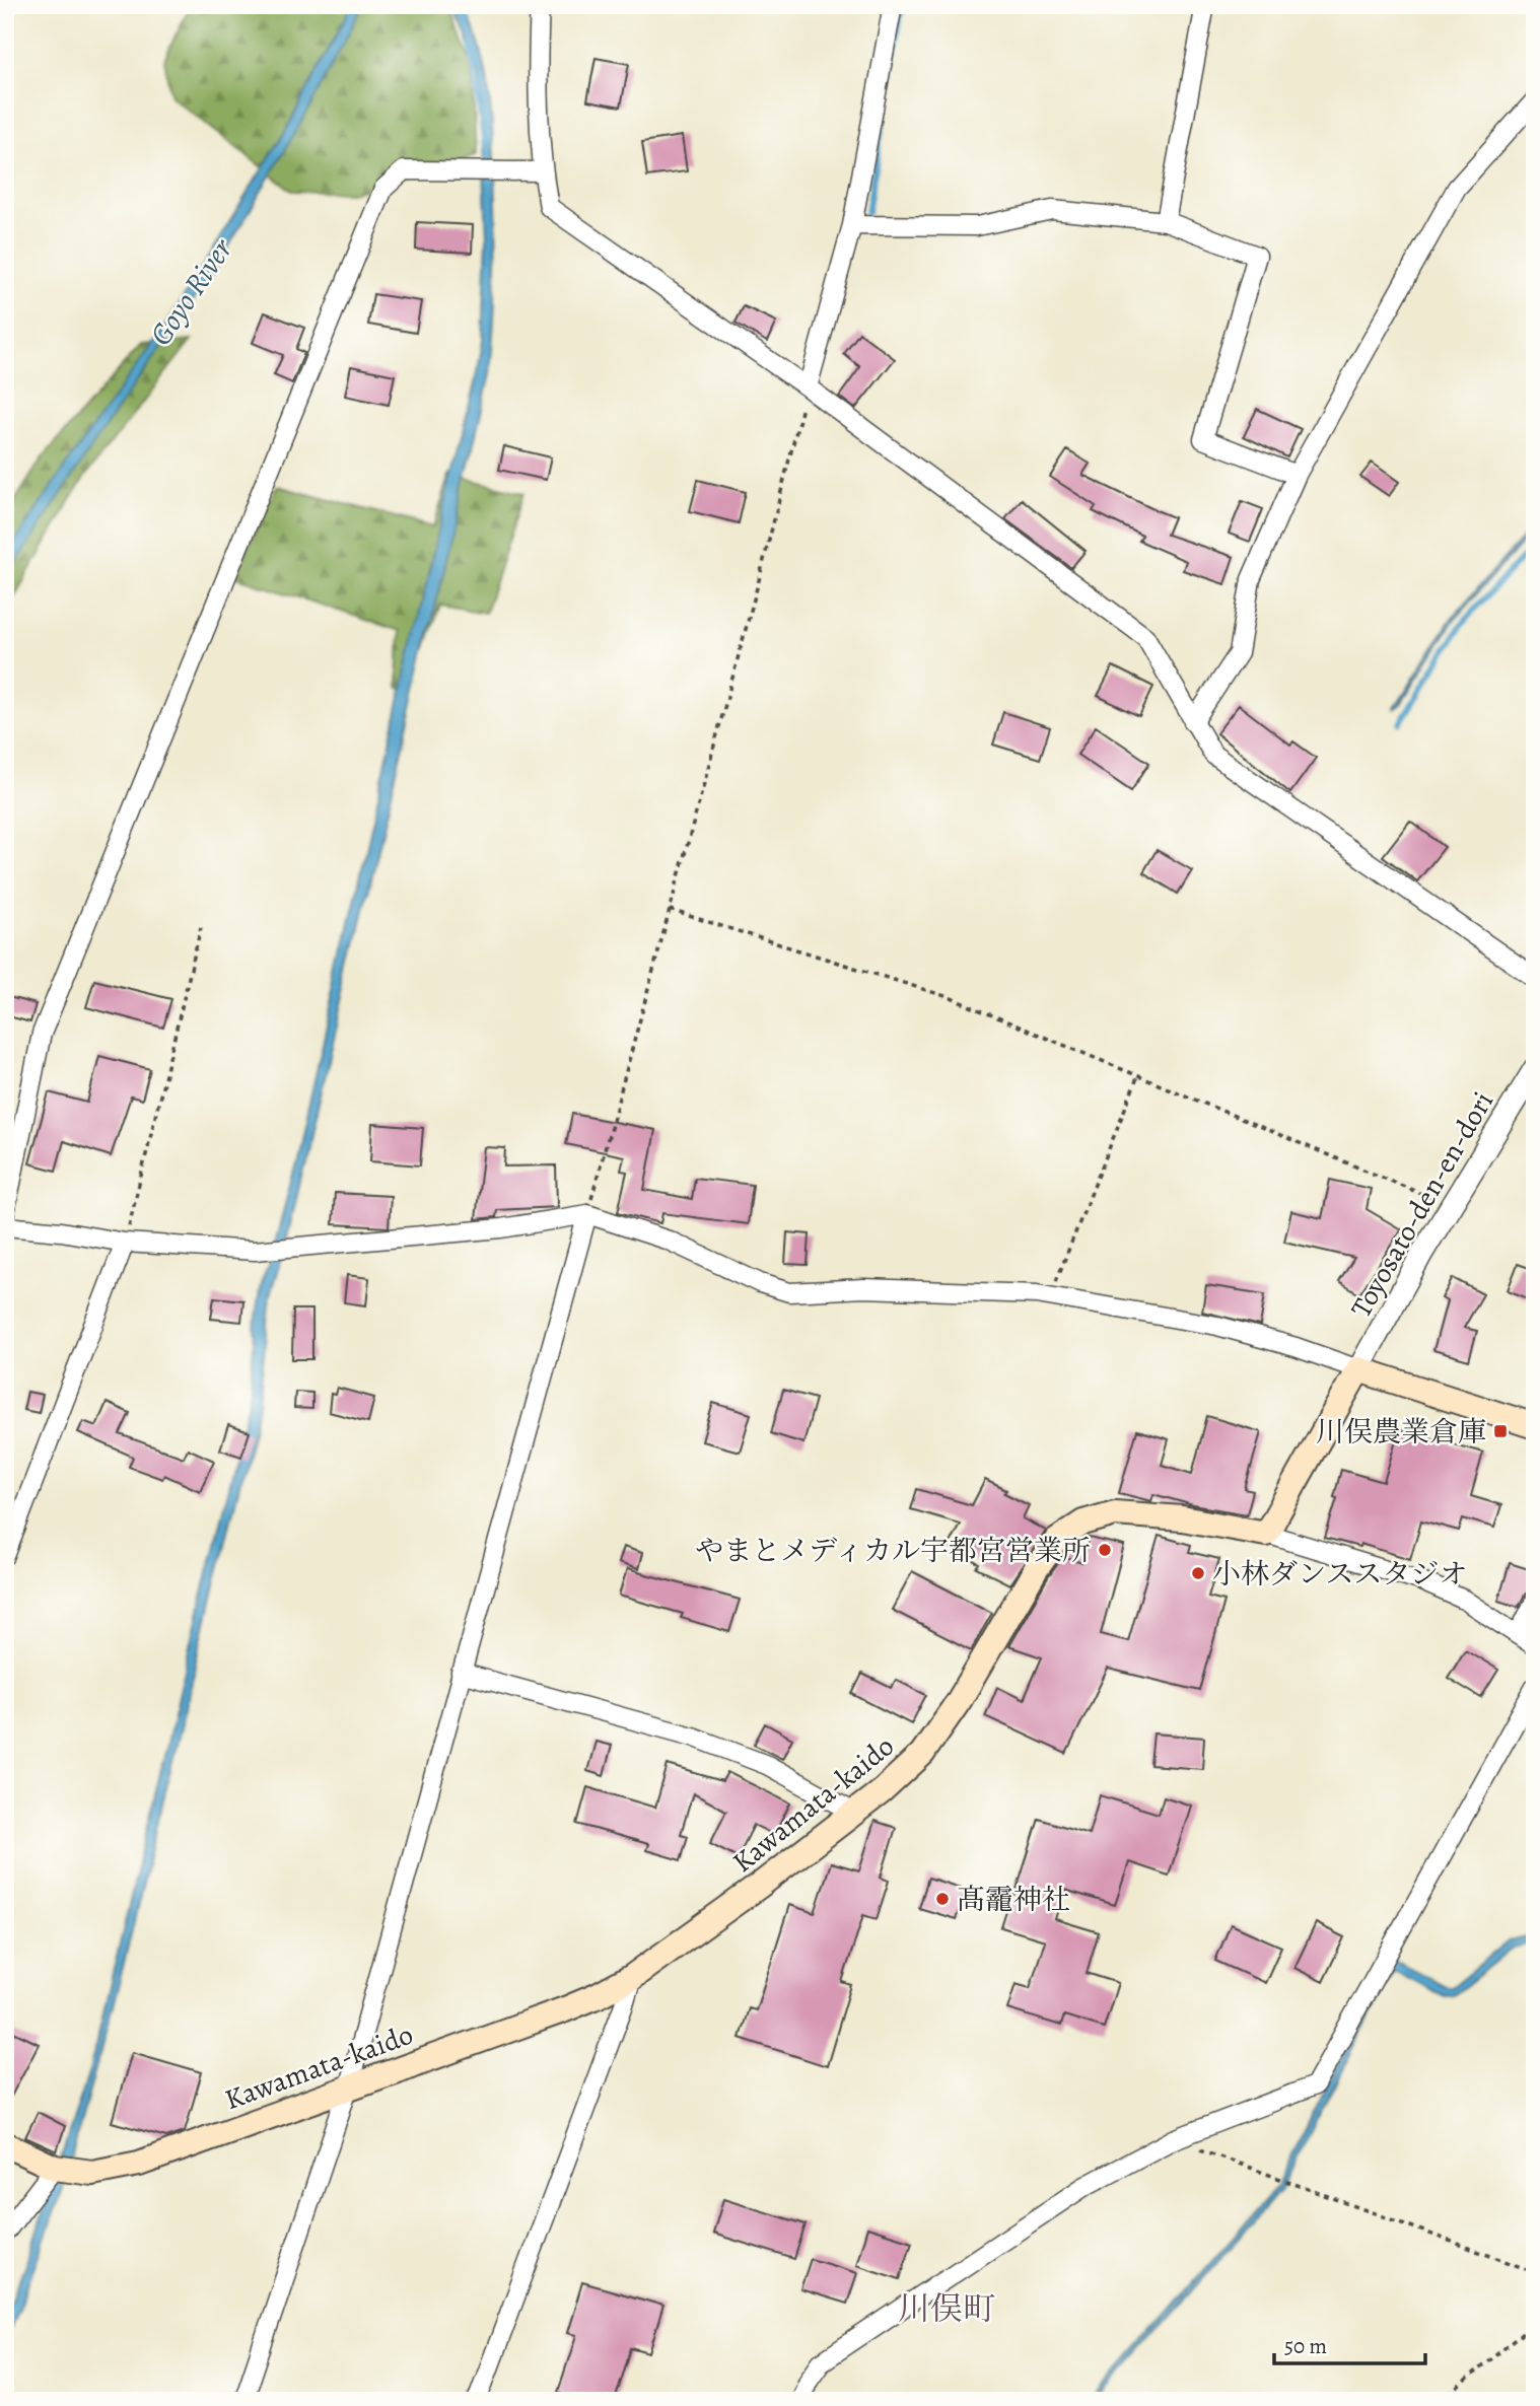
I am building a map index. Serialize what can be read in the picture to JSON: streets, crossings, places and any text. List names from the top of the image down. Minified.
{"streets":{"main road":["Kawamata-kaido"],"street":["Toyosato-den-en-dori"]},"districts":["川俣町"],"water":["Goyo River"],"places":{"transit":["川俣農業倉庫"],"other":["やまとメディカル宇都宮営業所","小林ダンススタジオ","髙靇神社"]},"scale_bar":"50 m"}
